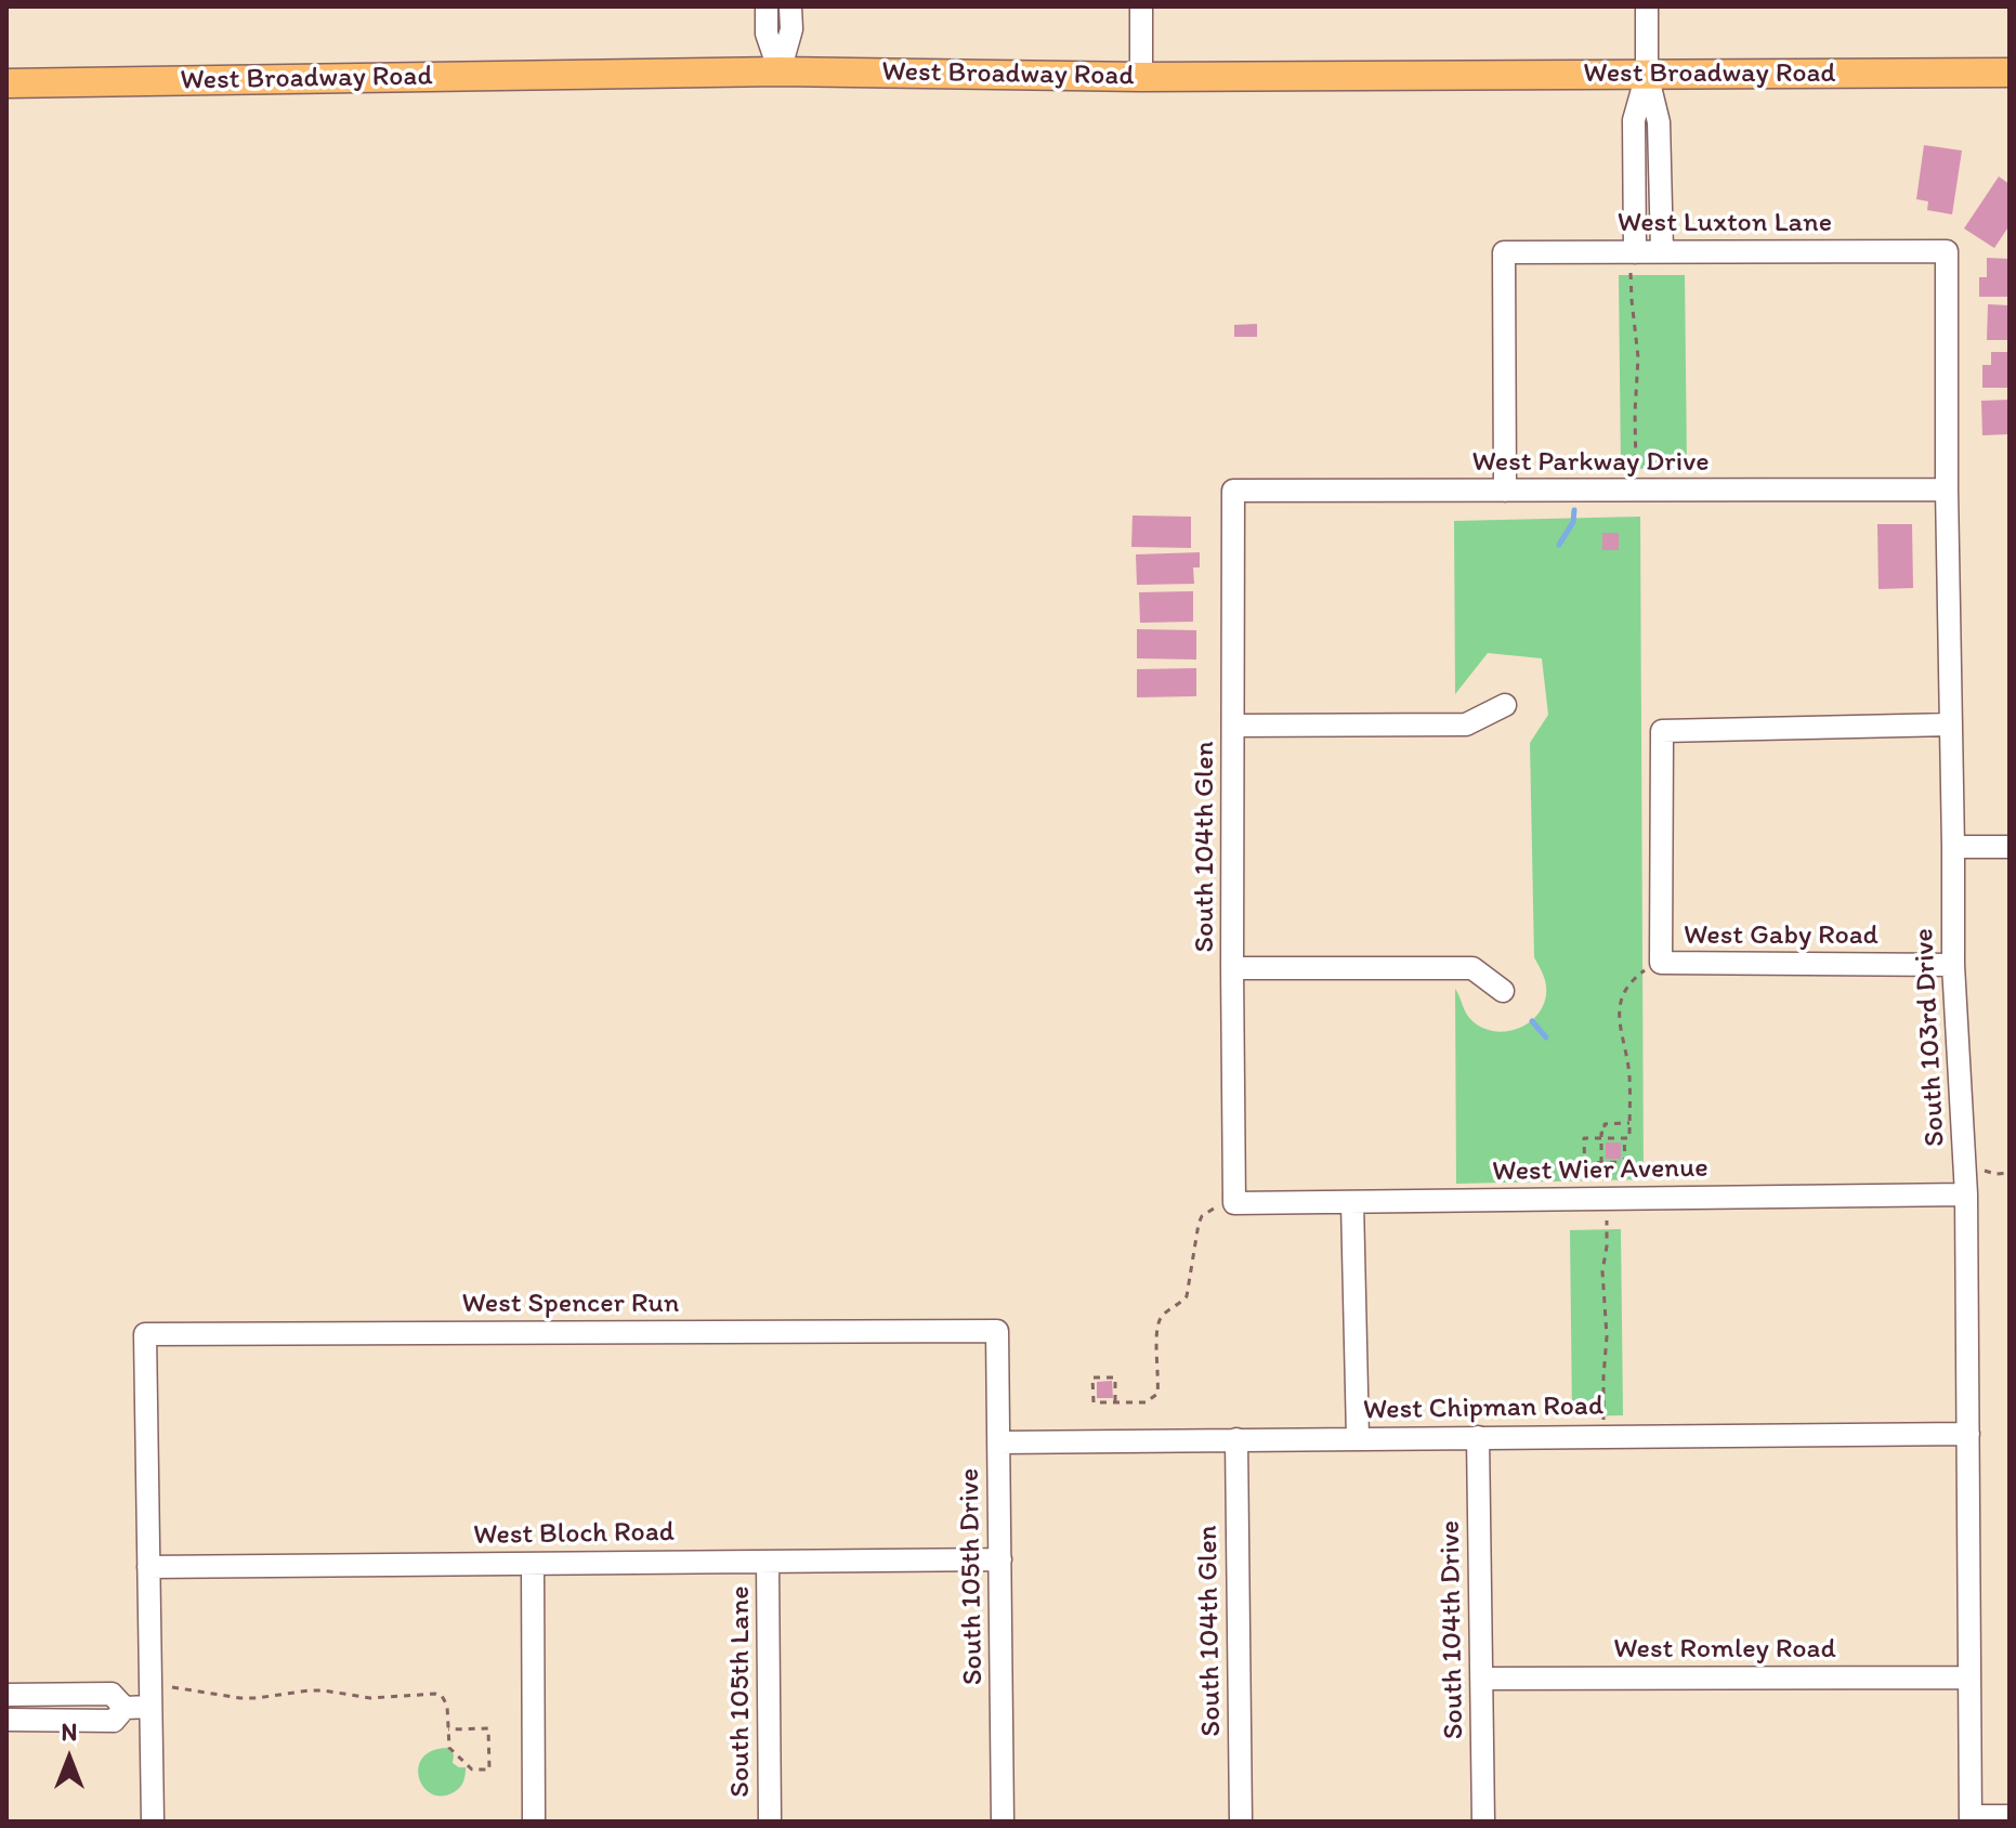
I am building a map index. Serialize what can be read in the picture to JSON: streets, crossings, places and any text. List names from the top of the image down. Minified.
{"streets":{"main road":["West Broadway Road"],"street":["West Luxton Lane","West Parkway Drive","South 104th Glen","West Gaby Road","South 103rd Drive","West Wier Avenue","West Spencer Run","West Chipman Road","West Bloch Road","South 105th Drive","South 104th Drive","West Romley Road","South 105th Lane"]},"crossings":[["West Luxton Lane","West Parkway Drive"],["West Luxton Lane","South 103rd Drive"],["West Parkway Drive","South 104th Glen"],["West Parkway Drive","South 103rd Drive"],["South 104th Glen","West Wier Avenue"],["South 104th Glen","West Chipman Road"],["West Gaby Road","South 103rd Drive"],["South 103rd Drive","West Wier Avenue"],["South 103rd Drive","West Chipman Road"],["South 103rd Drive","West Romley Road"],["West Spencer Run","West Bloch Road"],["West Spencer Run","South 105th Drive"],["West Chipman Road","South 105th Drive"],["West Chipman Road","South 104th Drive"],["West Bloch Road","South 105th Drive"],["West Bloch Road","South 105th Lane"],["South 104th Drive","West Romley Road"]],"north":"top"}
